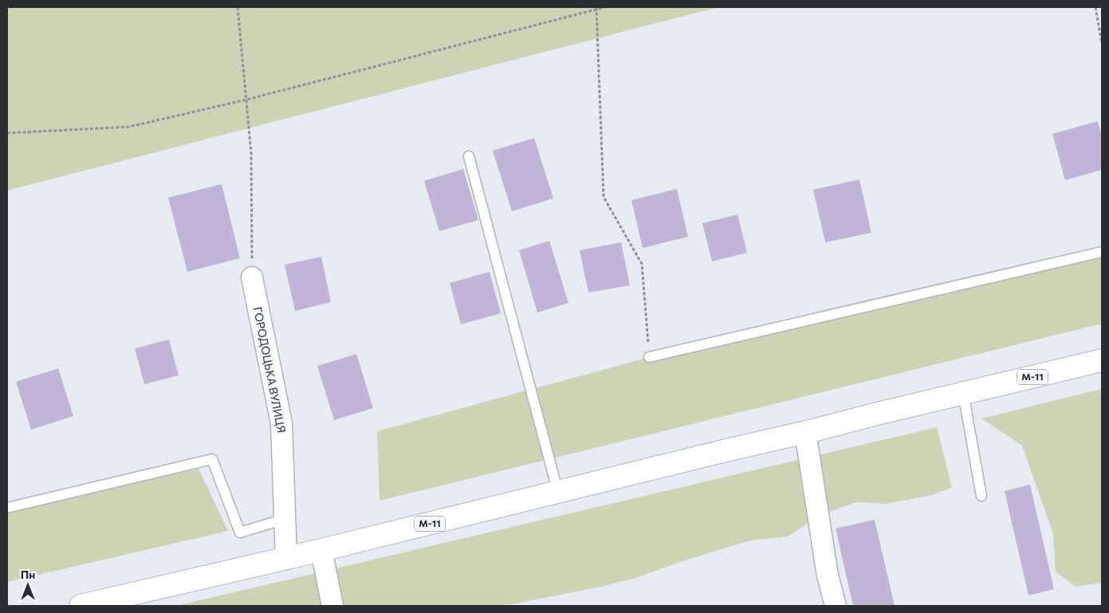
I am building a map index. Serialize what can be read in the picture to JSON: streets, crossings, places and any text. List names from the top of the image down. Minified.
{"streets":{"highway":["М-11"],"street":["ГОРОДОЦЬКА ВУЛИЦЯ"]},"crossings":[["ГОРОДОЦЬКА ВУЛИЦЯ","М-11"]],"north":"top"}
